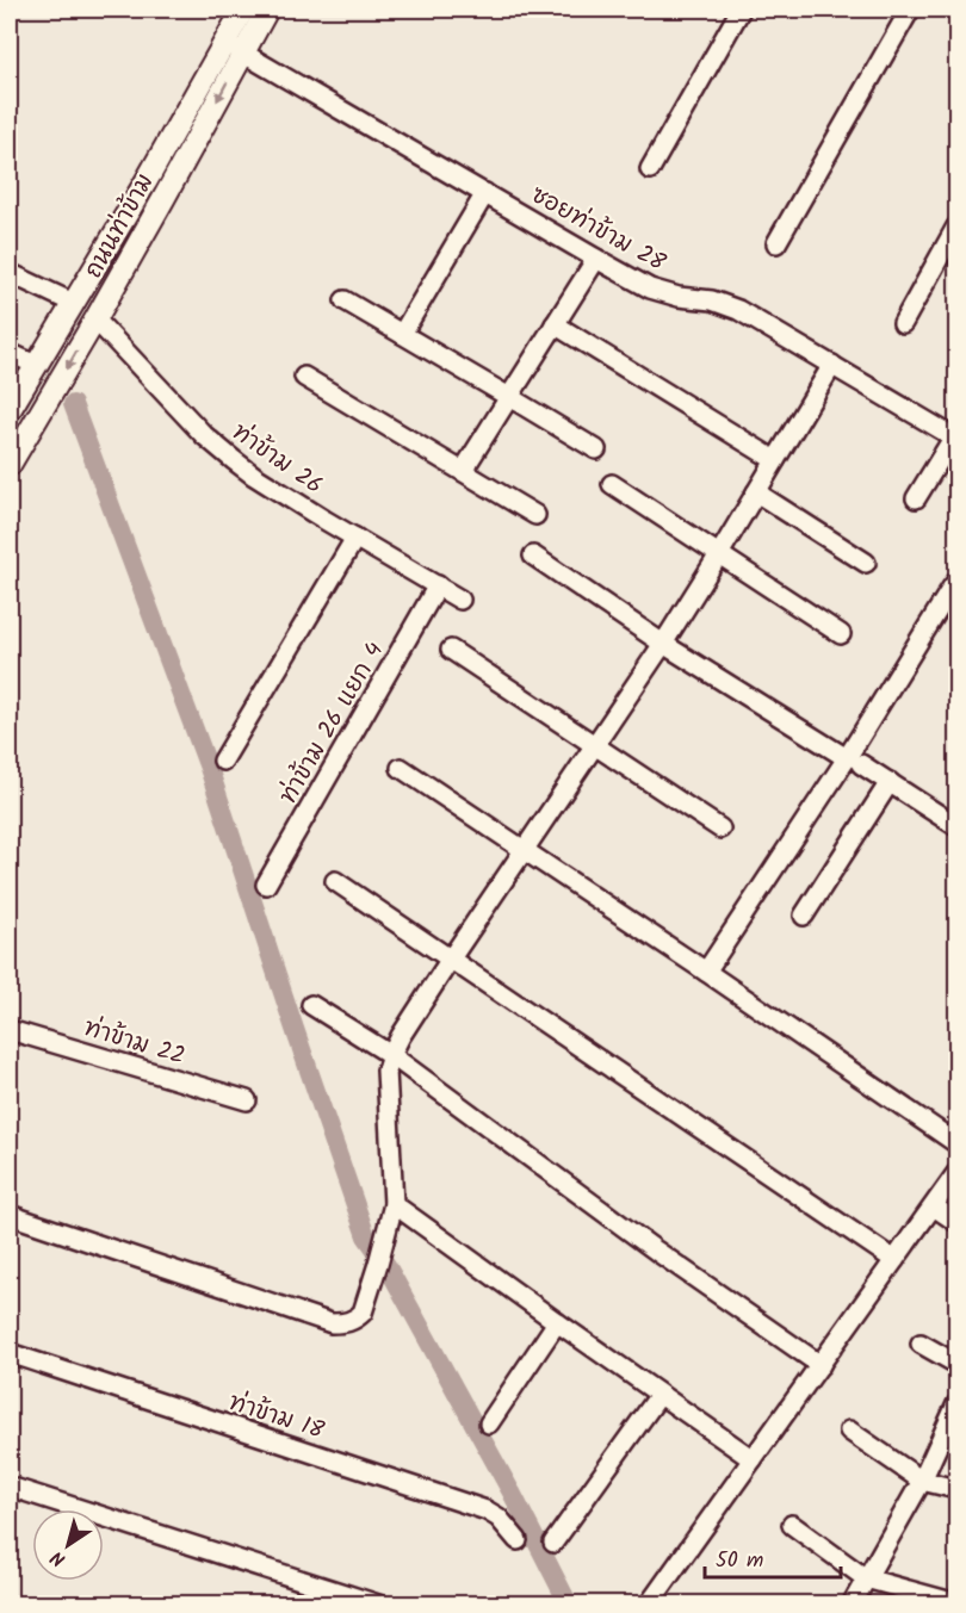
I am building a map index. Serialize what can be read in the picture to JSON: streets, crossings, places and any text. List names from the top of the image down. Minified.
{"streets":{"street":["ถนนท่าข้าม","ซอยท่าข้าม 28","ท่าข้าม 26","ท่าข้าม 26 แยก 4","ท่าข้าม 22","ท่าข้าม 18"]},"crossings":[["ถนนท่าข้าม","ซอยท่าข้าม 28"],["ถนนท่าข้าม","ท่าข้าม 26"],["ท่าข้าม 26","ท่าข้าม 26 แยก 4"]],"scale_bar":"50 m","north":"bottom left"}
